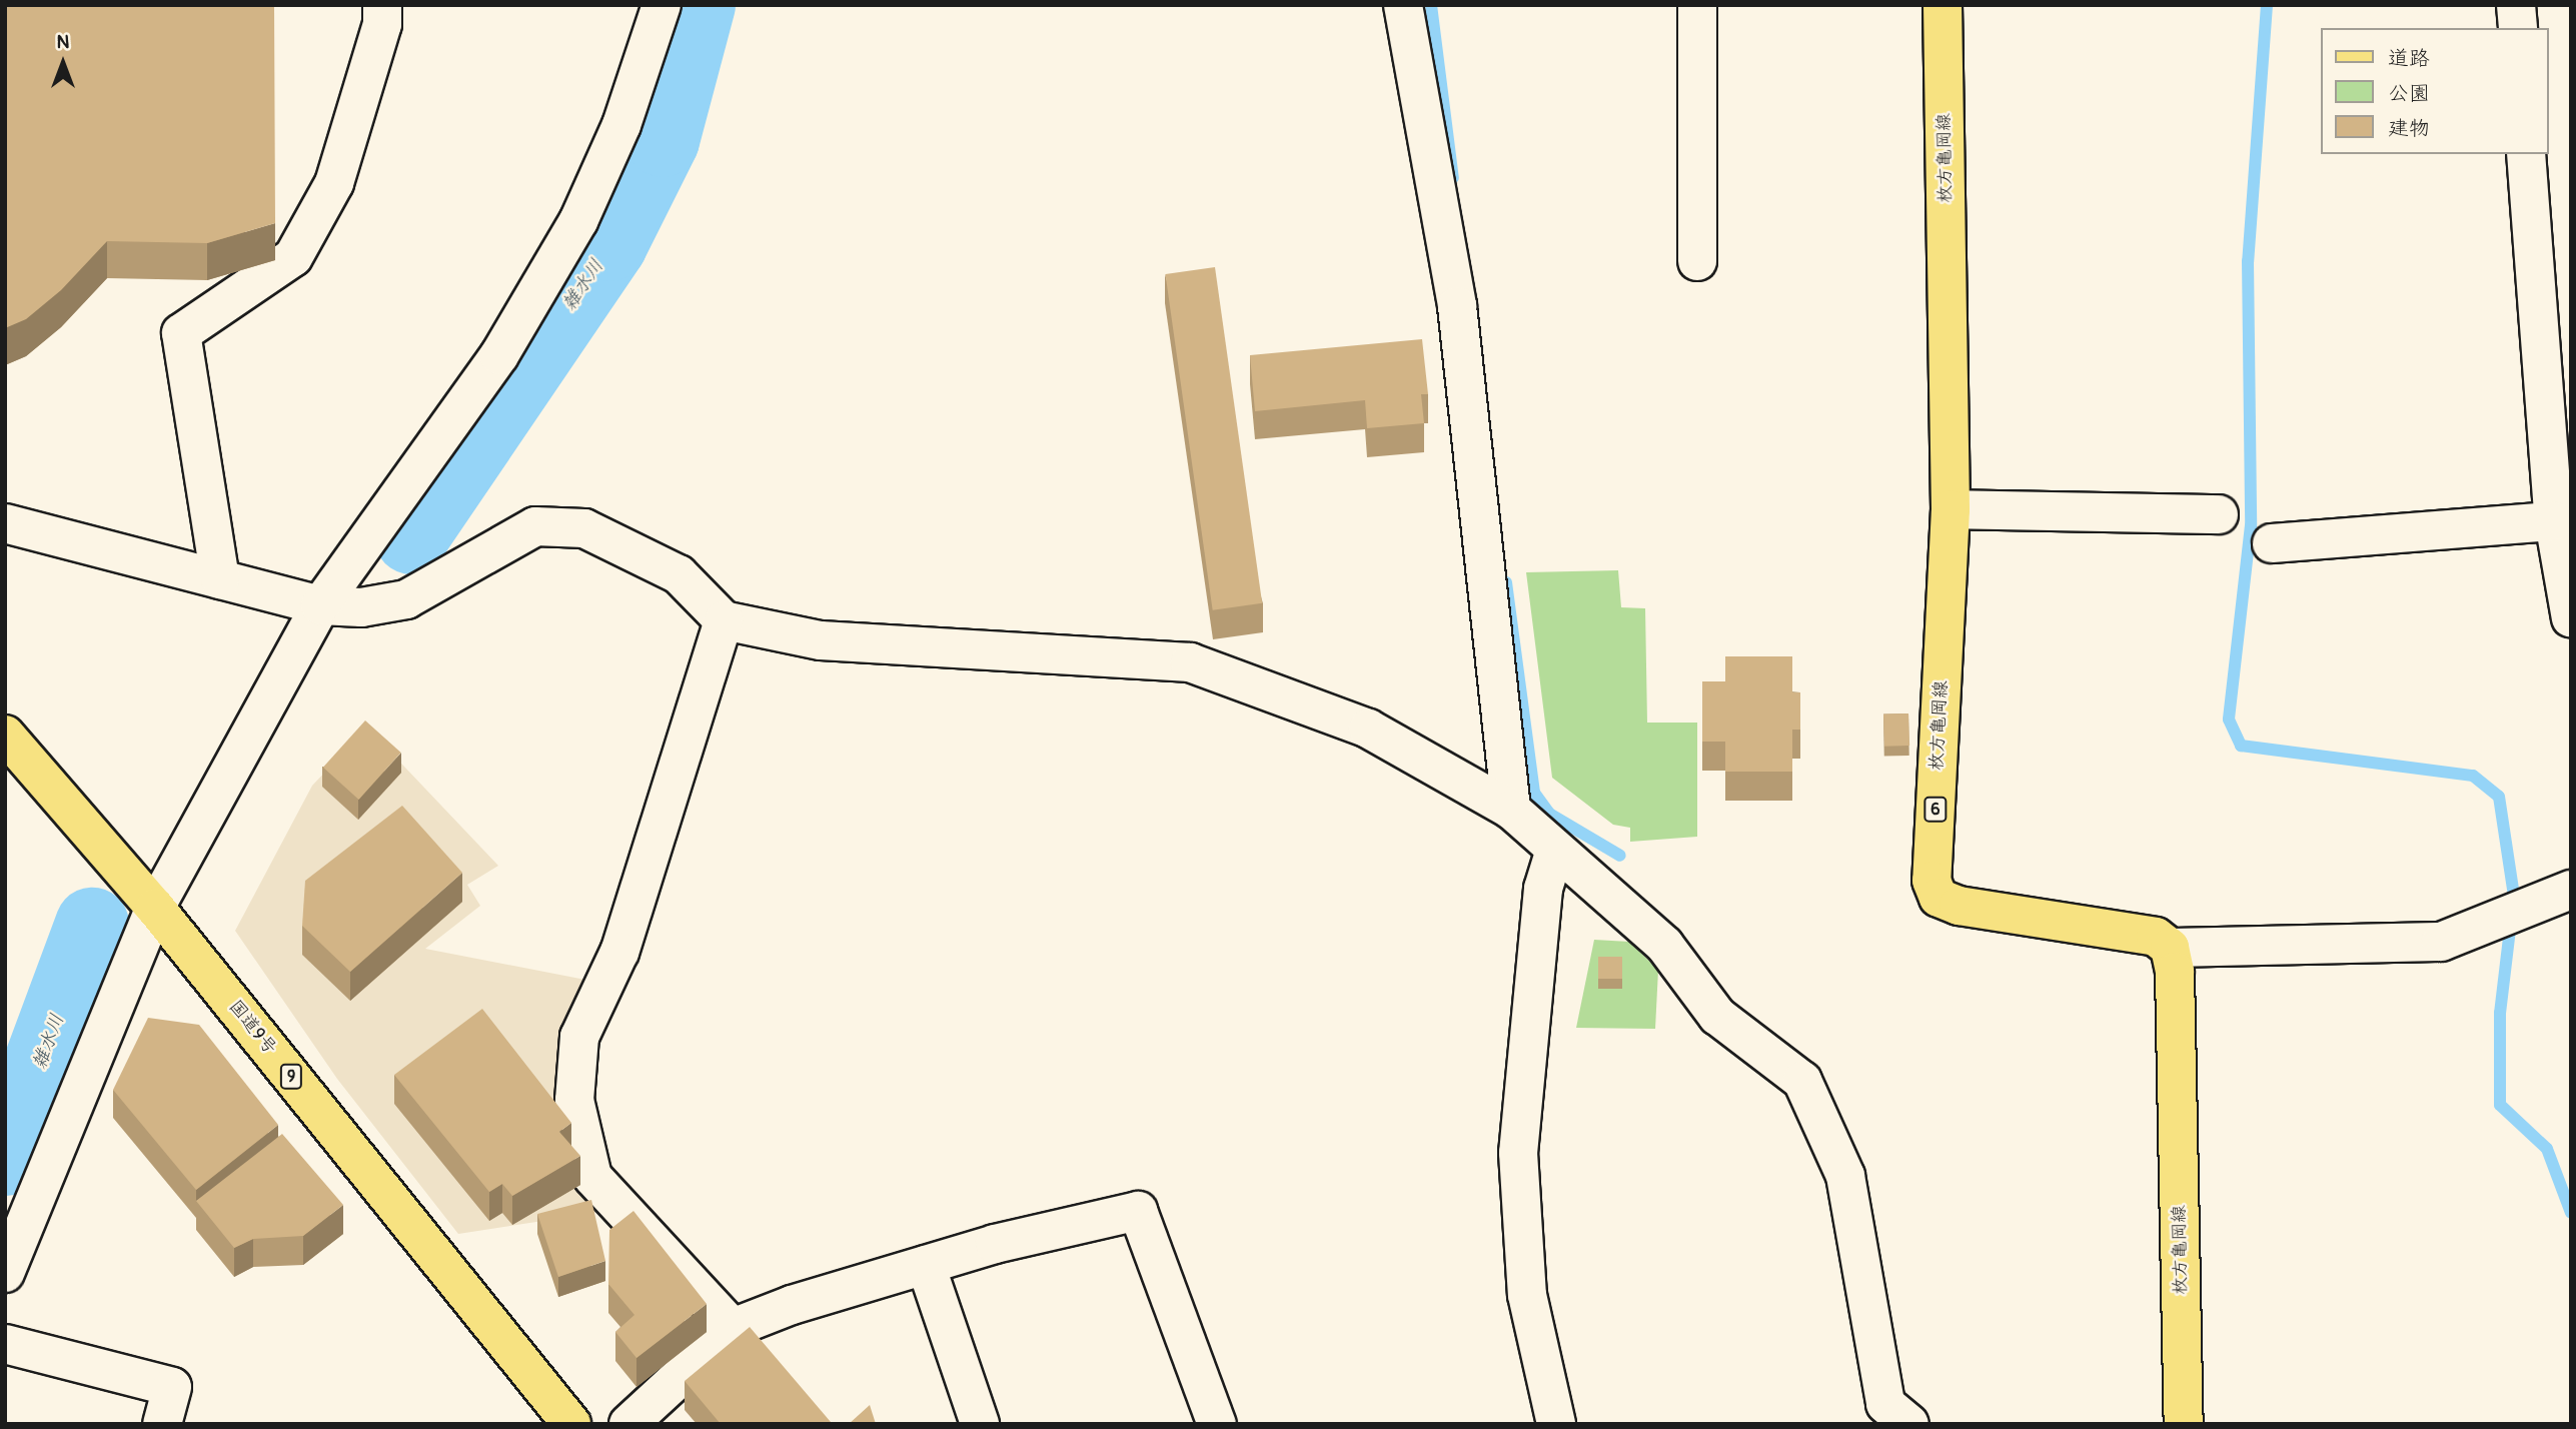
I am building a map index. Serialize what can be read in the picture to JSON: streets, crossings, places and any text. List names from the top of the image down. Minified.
{"streets":{"main road":["枚方亀岡線","6","国道9号","9"]},"water":["雑水川"],"legend":["道路","公園","建物"],"north":"top"}
